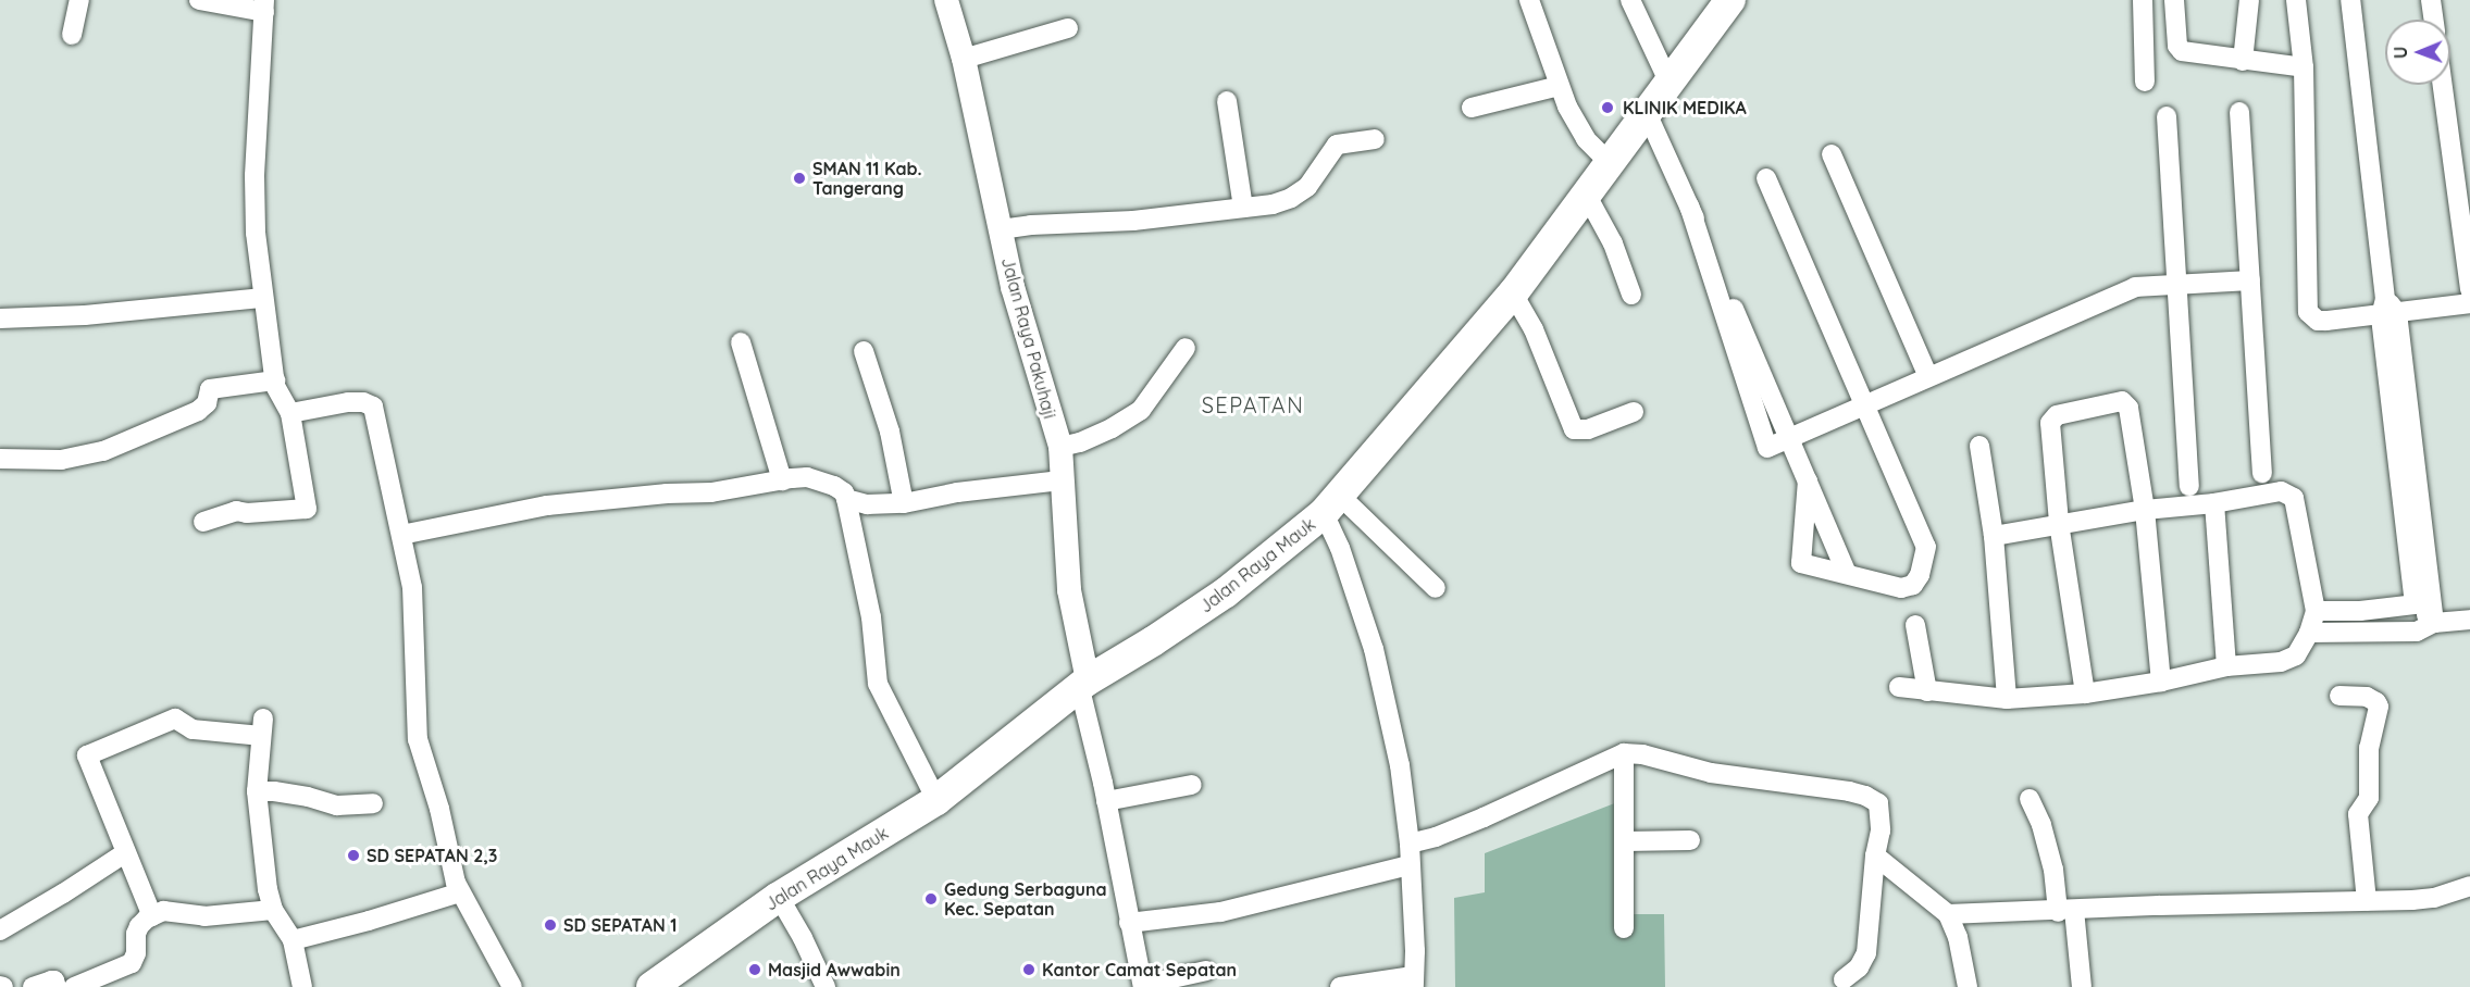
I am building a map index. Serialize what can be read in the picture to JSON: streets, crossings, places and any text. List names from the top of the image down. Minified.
{"streets":{"main road":["Jalan Raya Mauk"],"street":["Jalan Raya Pakuhaji"]},"crossings":[["Jalan Raya Pakuhaji","Jalan Raya Mauk"]],"districts":["SEPATAN"],"places":["KLINIK MEDIKA","SMAN 11 Kab. Tangerang","SD SEPATAN 2,3","Gedung Serbaguna Kec. Sepatan","SD SEPATAN 1","Masjid Awwabin","Kantor Camat Sepatan"],"north":"left"}
